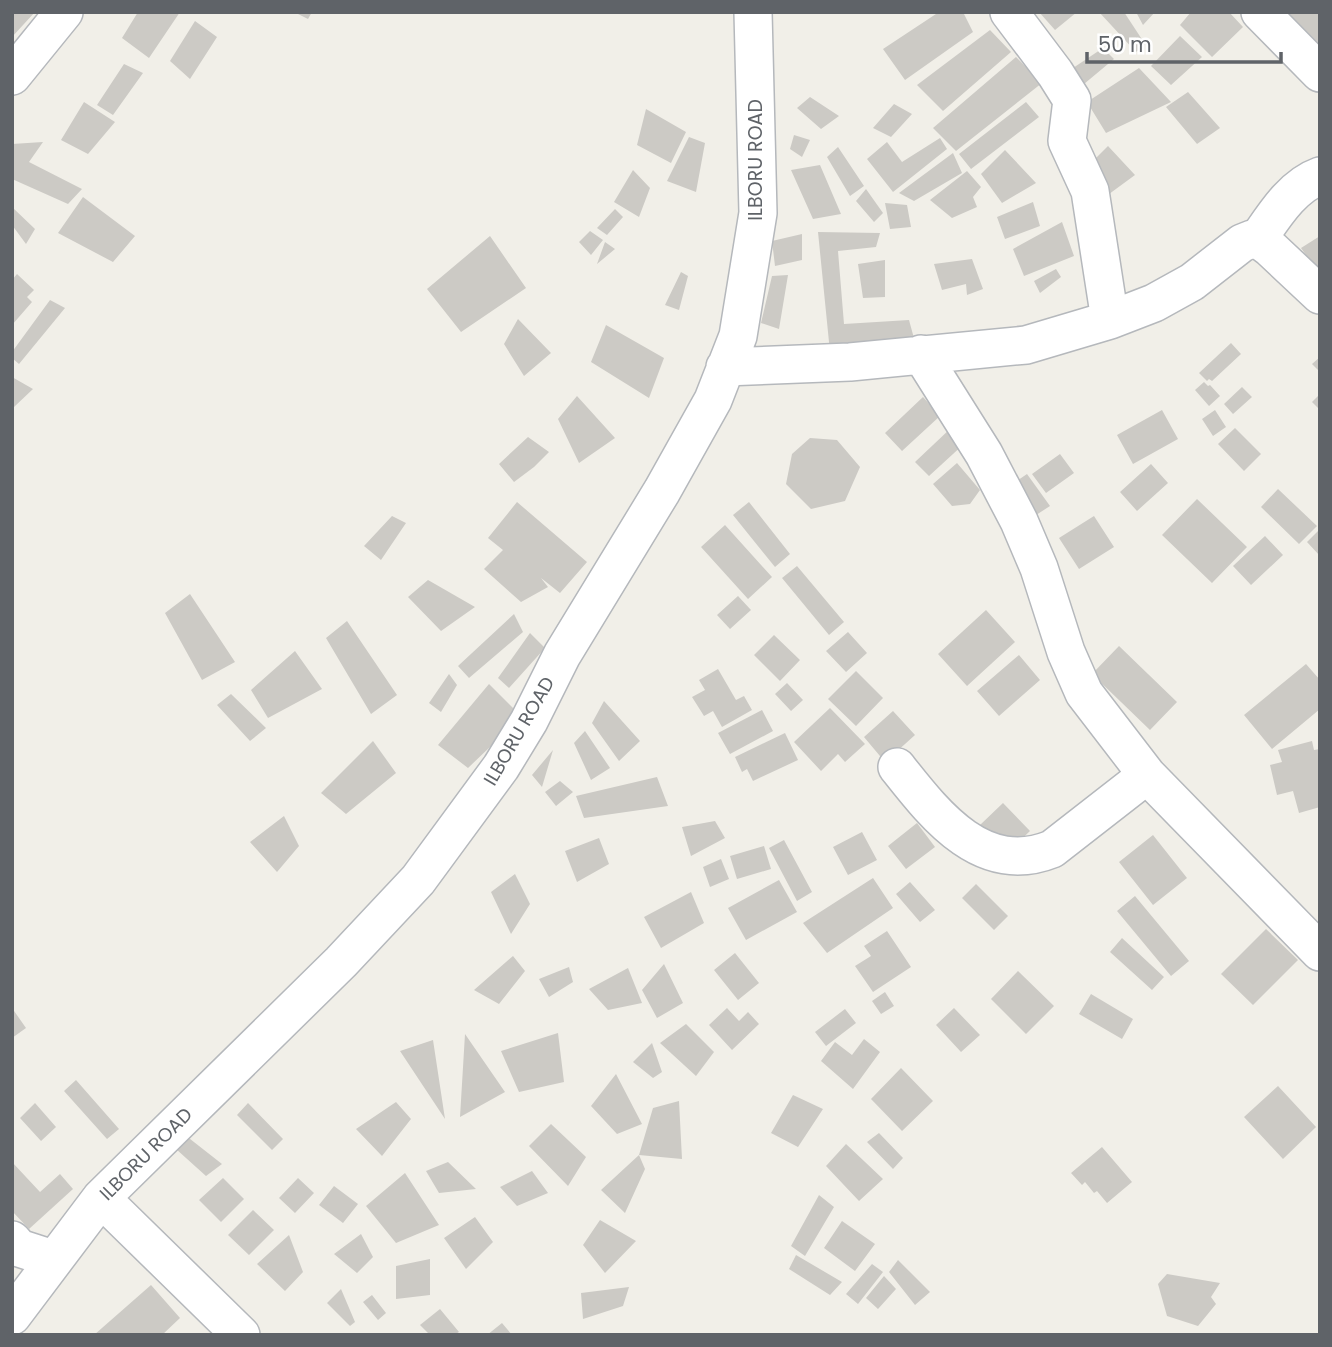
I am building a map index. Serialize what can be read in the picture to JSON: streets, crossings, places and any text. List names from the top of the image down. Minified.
{"streets":{"street":["ILBORU ROAD"]},"scale_bar":"50 m"}
